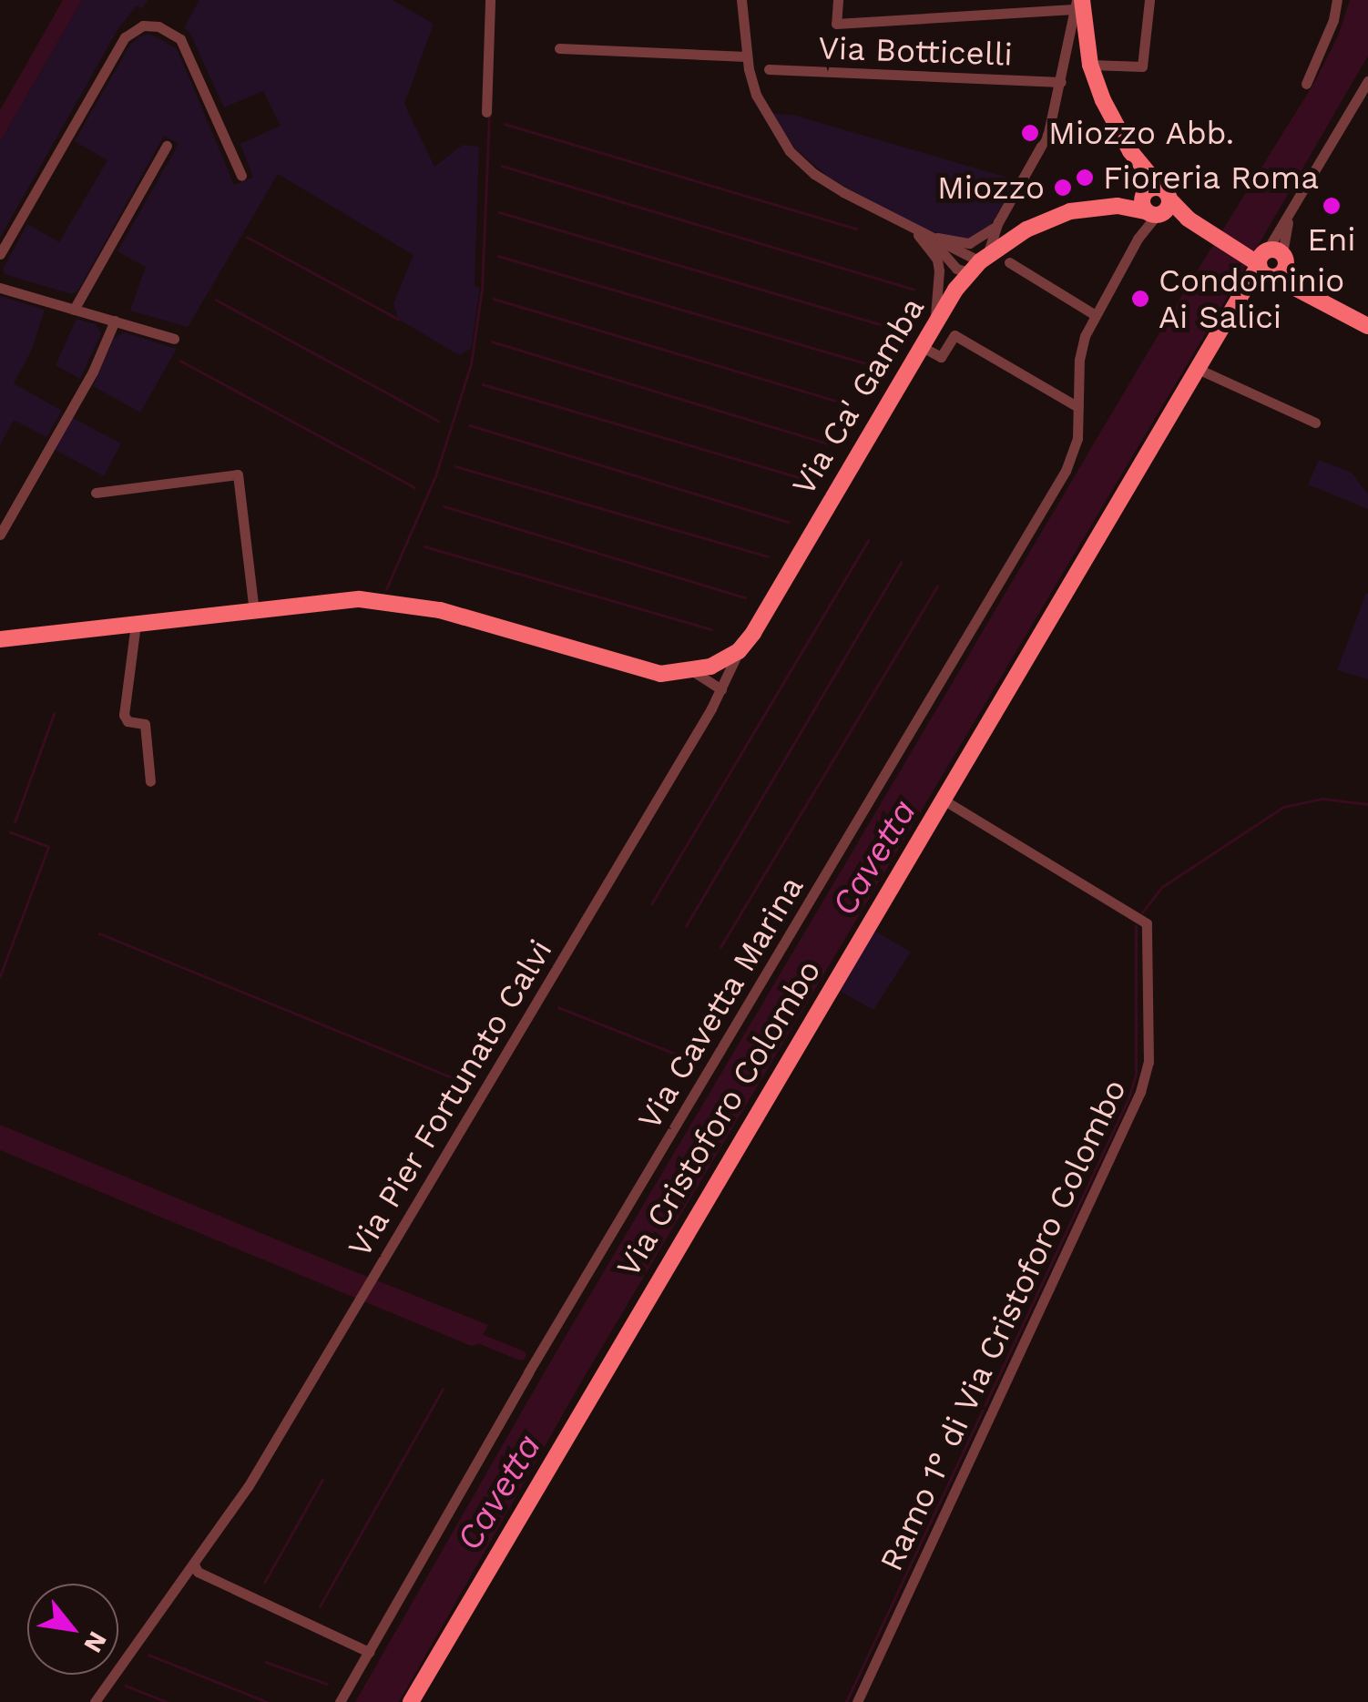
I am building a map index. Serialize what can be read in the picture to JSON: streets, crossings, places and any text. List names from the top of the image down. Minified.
{"streets":{"street":["Via Botticelli","Via Ca' Gamba","Via Cavetta Marina","Via Pier Fortunato Calvi","Via Cristoforo Colombo","Ramo 1° di Via Cristoforo Colombo"]},"crossings":[["Via Ca' Gamba","Via Cavetta Marina"],["Via Ca' Gamba","Via Pier Fortunato Calvi"],["Via Ca' Gamba","Via Cristoforo Colombo"],["Via Cristoforo Colombo","Ramo 1° di Via Cristoforo Colombo"]],"water":["Cavetta"],"places":["Miozzo Abb.","Fioreria Roma","Miozzo","Eni","Condominio Ai Salici"],"north":"bottom right"}
